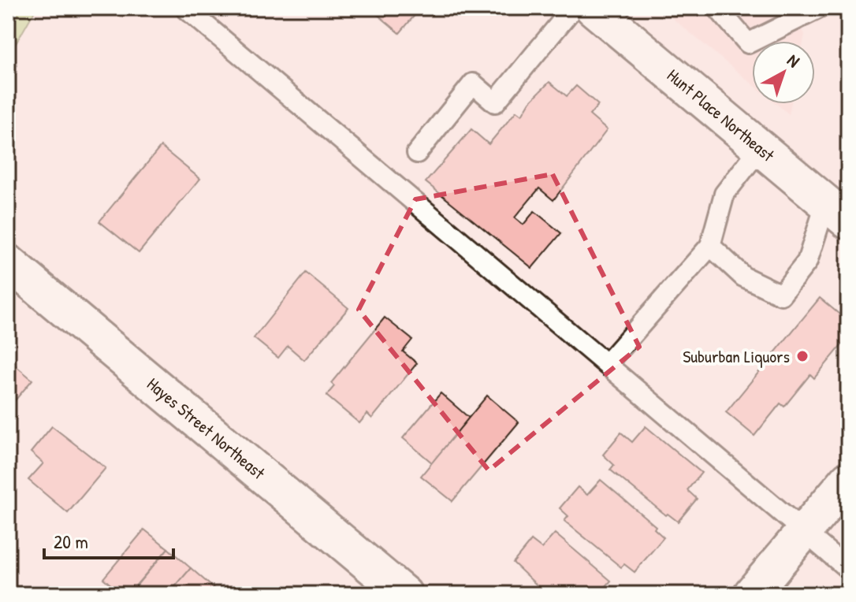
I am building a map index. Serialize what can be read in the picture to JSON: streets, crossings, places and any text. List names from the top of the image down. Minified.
{"streets":{"street":["Hunt Place Northeast","Hayes Street Northeast"]},"places":["Suburban Liquors"],"scale_bar":"20 m","north":"top right"}
